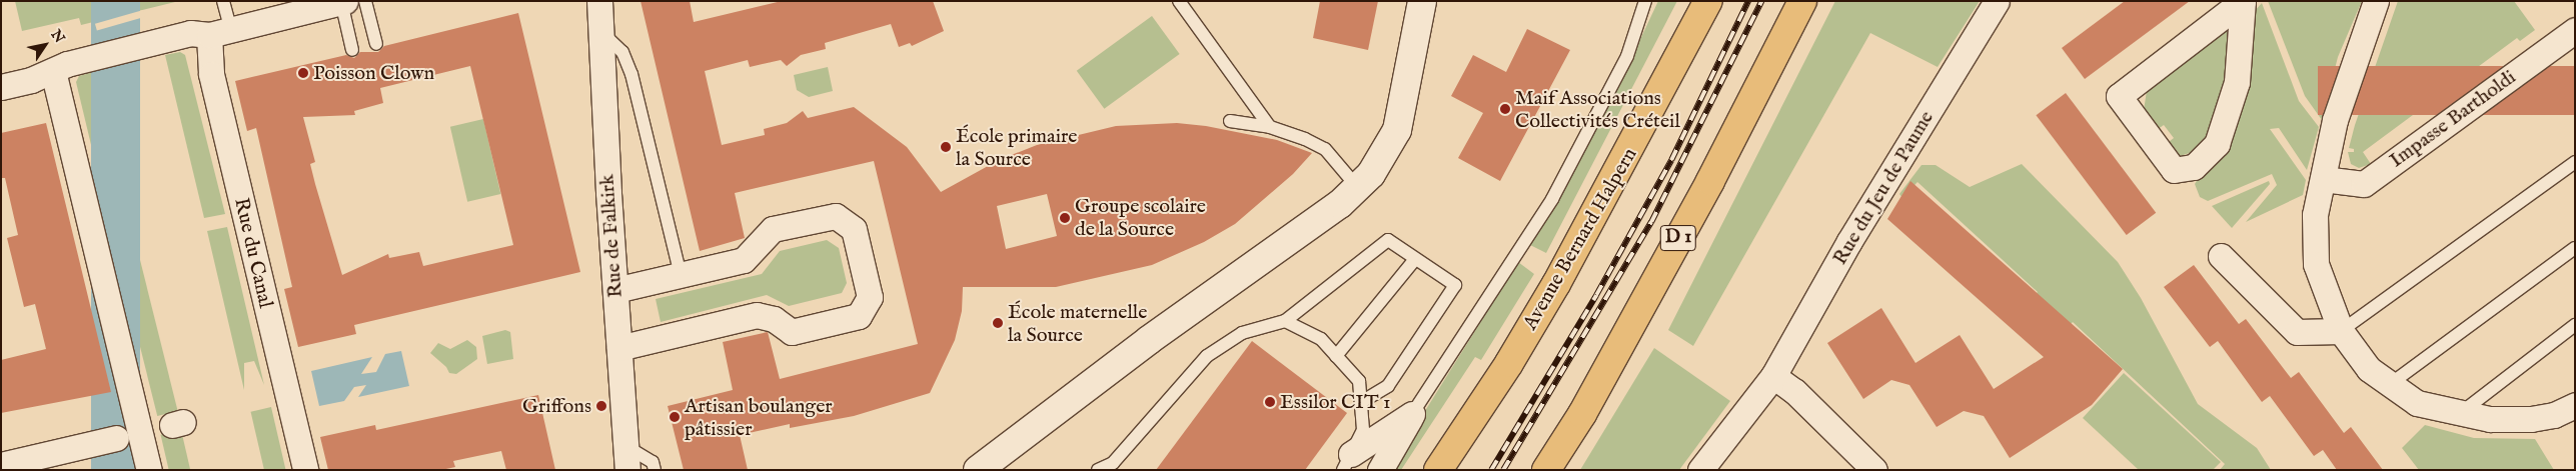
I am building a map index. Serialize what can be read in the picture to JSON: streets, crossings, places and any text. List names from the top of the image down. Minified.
{"streets":{"highway":["D 1","Avenue Bernard Halpern"],"street":["Impasse Bartholdi","Rue du Jeu de Paume","Rue de Falkirk","Rue du Canal"]},"places":["Poisson Clown","Maif Associations Collectivités Créteil","École primaire la Source","Groupe scolaire de la Source","École maternelle la Source","Essilor CIT 1","Griffons","Artisan boulanger pâtissier"],"north":"top right"}
